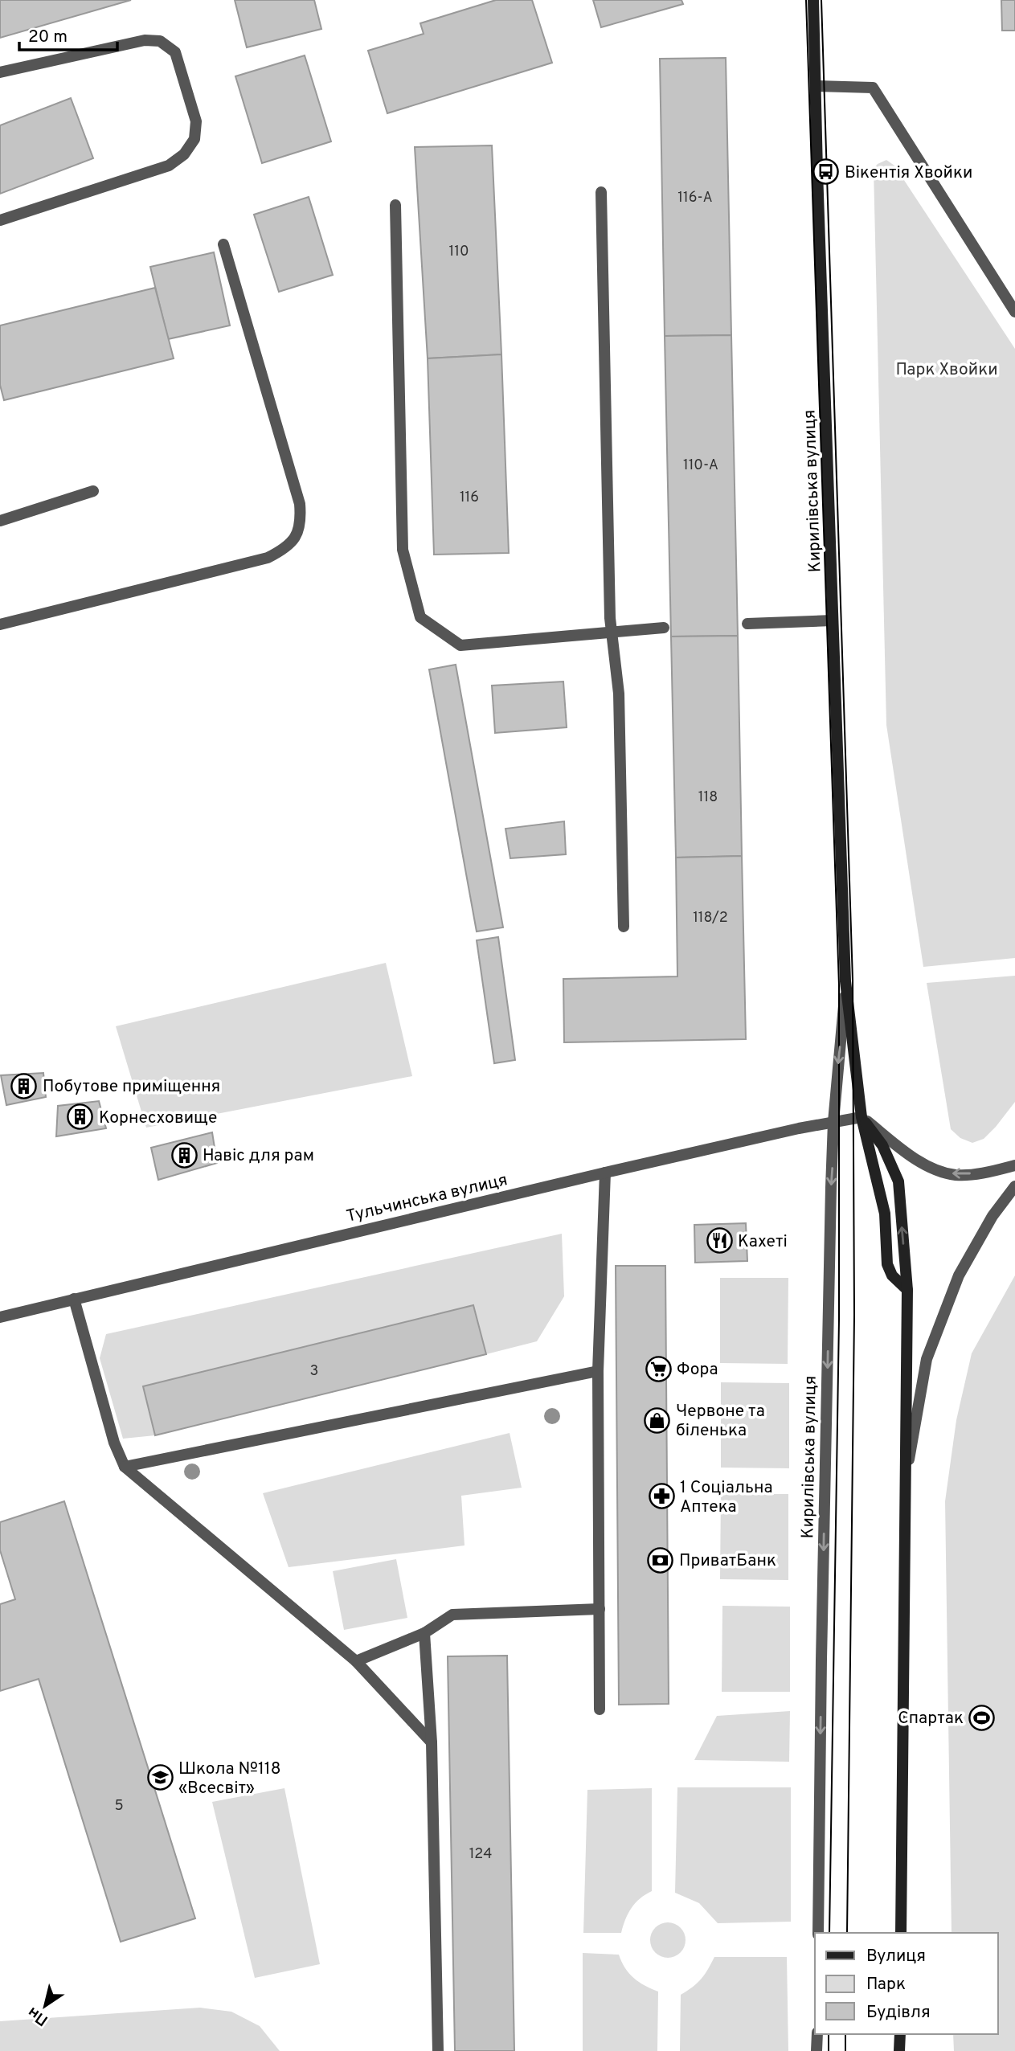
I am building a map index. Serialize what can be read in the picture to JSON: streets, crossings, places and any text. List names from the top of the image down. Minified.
{"streets":{"main road":["Кирилівська вулиця"],"street":["Тульчинська вулиця"]},"crossings":[["Кирилівська вулиця","Тульчинська вулиця"]],"parks":["Парк Хвойки"],"places":{"bus stop":["Вікентія Хвойки"],"building":["Побутове приміщення","Корнесховище","Навіс для рам"],"restaurant":["Кахеті"],"supermarket":["Фора"],"shop":["Червоне та біленька"],"pharmacy":["1 Соціальна Аптека"],"bank":["ПриватБанк"],"sports":["Спартак"],"school or university":["Школа №118 «Всесвіт»"]},"house_numbers":["116-А","110","110-А","116","118","118/2","3","5","124"],"legend":["Вулиця","Парк","Будівля"],"scale_bar":"20 m","north":"bottom left"}
